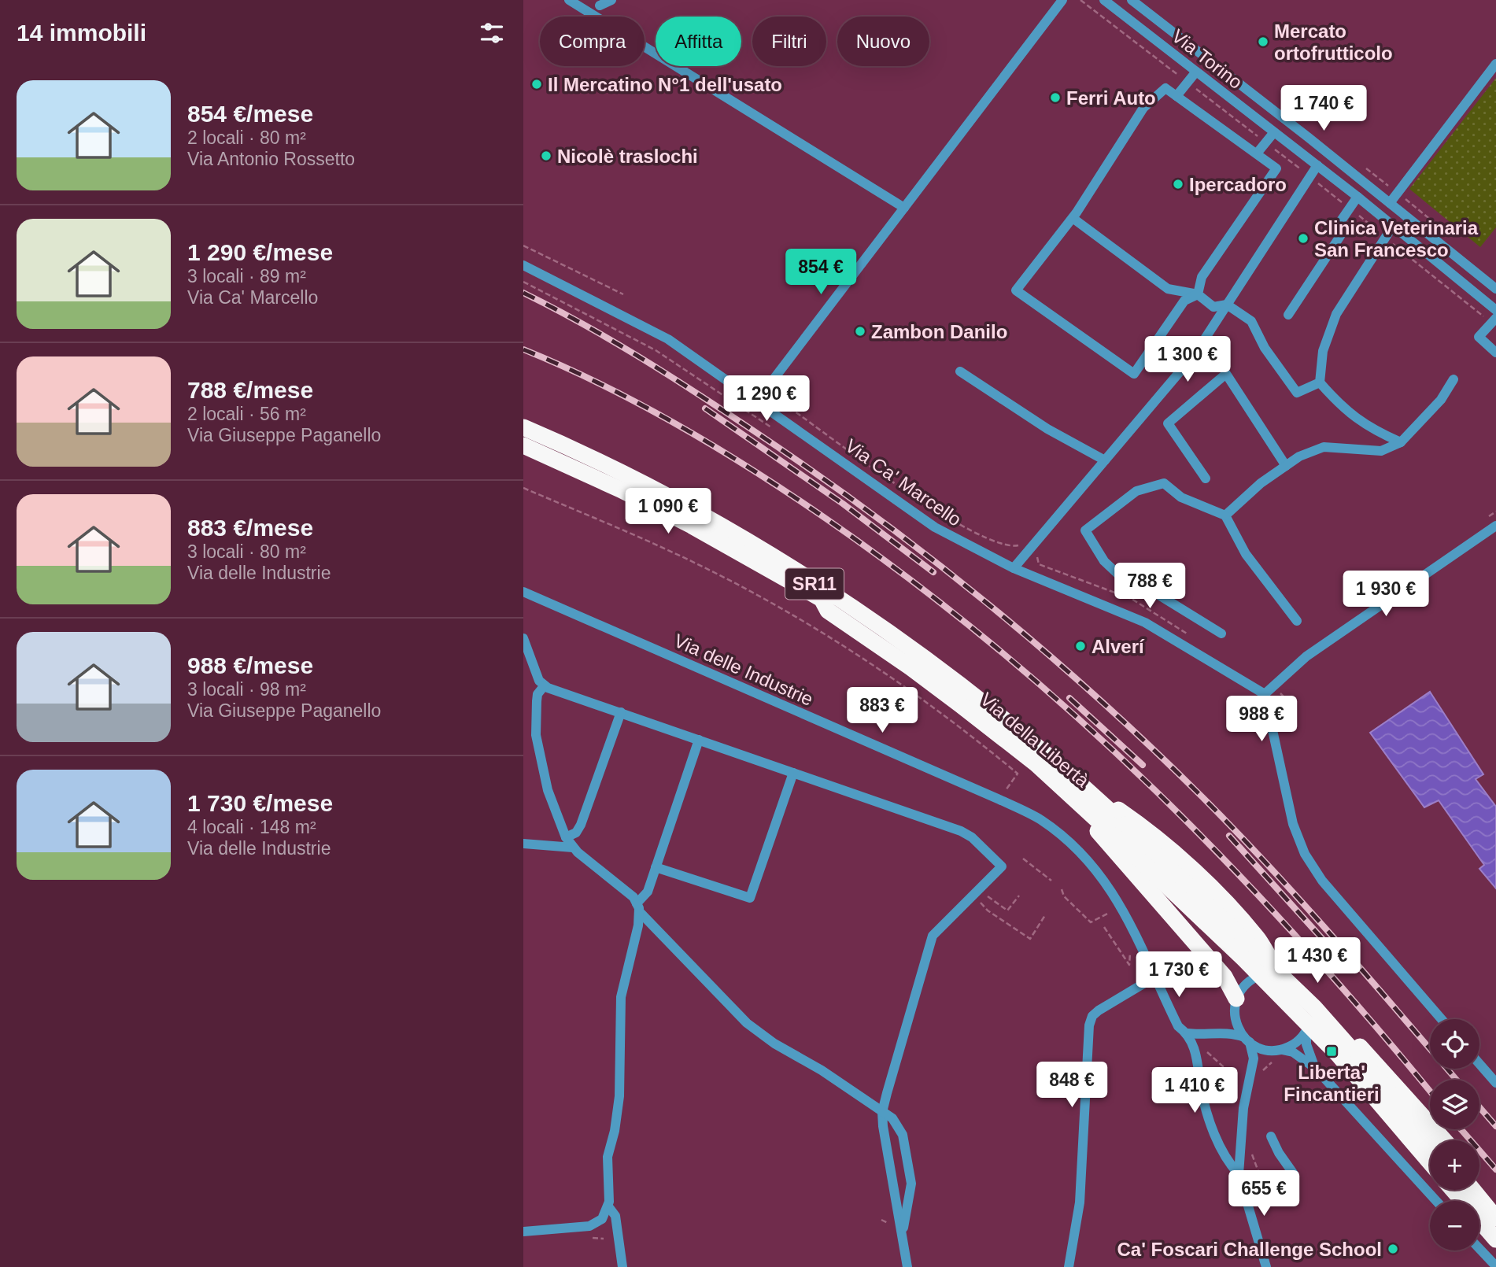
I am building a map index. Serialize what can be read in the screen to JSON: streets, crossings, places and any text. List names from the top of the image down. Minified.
{"streets":{"highway":["SR11","Via della Libertà"],"street":["Via Torino","Via Ca' Marcello","Via delle Industrie"]},"places":{"other":["Mercato ortofrutticolo","Il Mercatino N°1 dell'usato","Ferri Auto","Nicolè traslochi","Ipercadoro","Clinica Veterinaria San Francesco","Zambon Danilo","Alverí","Ca' Foscari Challenge School"],"transit":["Liberta' Fincantieri"]},"page":{"heading":"14 immobili","chip":["Compra","Affitta","Filtri","Nuovo"],"list":[{"name":"854 €/mese","note":"2 locali · 80 m² · Via Antonio Rossetto"},{"name":"1 290 €/mese","note":"3 locali · 89 m² · Via Ca' Marcello"},{"name":"788 €/mese","note":"2 locali · 56 m² · Via Giuseppe Paganello"},{"name":"883 €/mese","note":"3 locali · 80 m² · Via delle Industrie"},{"name":"988 €/mese","note":"3 locali · 98 m² · Via Giuseppe Paganello"},{"name":"1 730 €/mese","note":"4 locali · 148 m² · Via delle Industrie"}],"price":["1 740 €","854 €","1 300 €","1 290 €","1 090 €","788 €","1 930 €","883 €","988 €","1 430 €","1 730 €","848 €","1 410 €","655 €"],"map_buttons":["+","−"]}}
